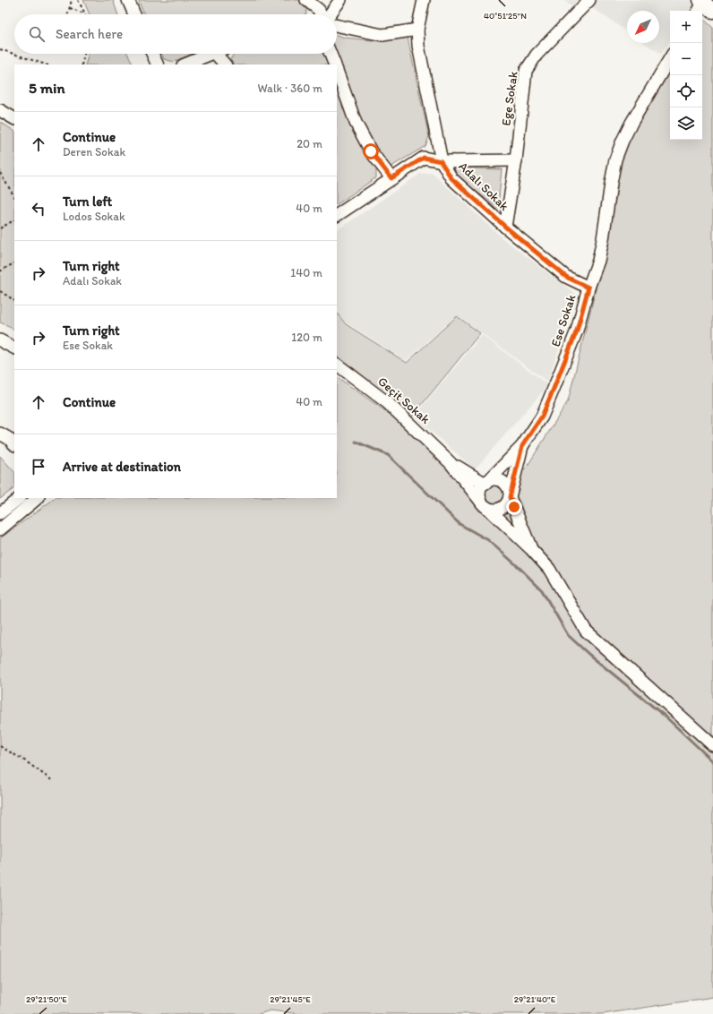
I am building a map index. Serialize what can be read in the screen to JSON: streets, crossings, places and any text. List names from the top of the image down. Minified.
{"streets":{"street":["Ege Sokak","Adalı Sokak","Ese Sokak","Geçit Sokak"]},"crossings":[["Ege Sokak","Adalı Sokak"],["Adalı Sokak","Ese Sokak"]],"north":"bottom left","page":{"map_buttons":["+","−"],"search":"Search here","heading":["5 min","Walk · 360 m"],"list":[["Continue","Deren Sokak","20 m"],["Turn left","Lodos Sokak","40 m"],["Turn right","Adalı Sokak","140 m"],["Turn right","Ese Sokak","120 m"],["Continue","40 m"],"Arrive at destination"]},"coordinates":["40°51'25\"N","29°21'50\"E","29°21'45\"E","29°21'40\"E"]}
